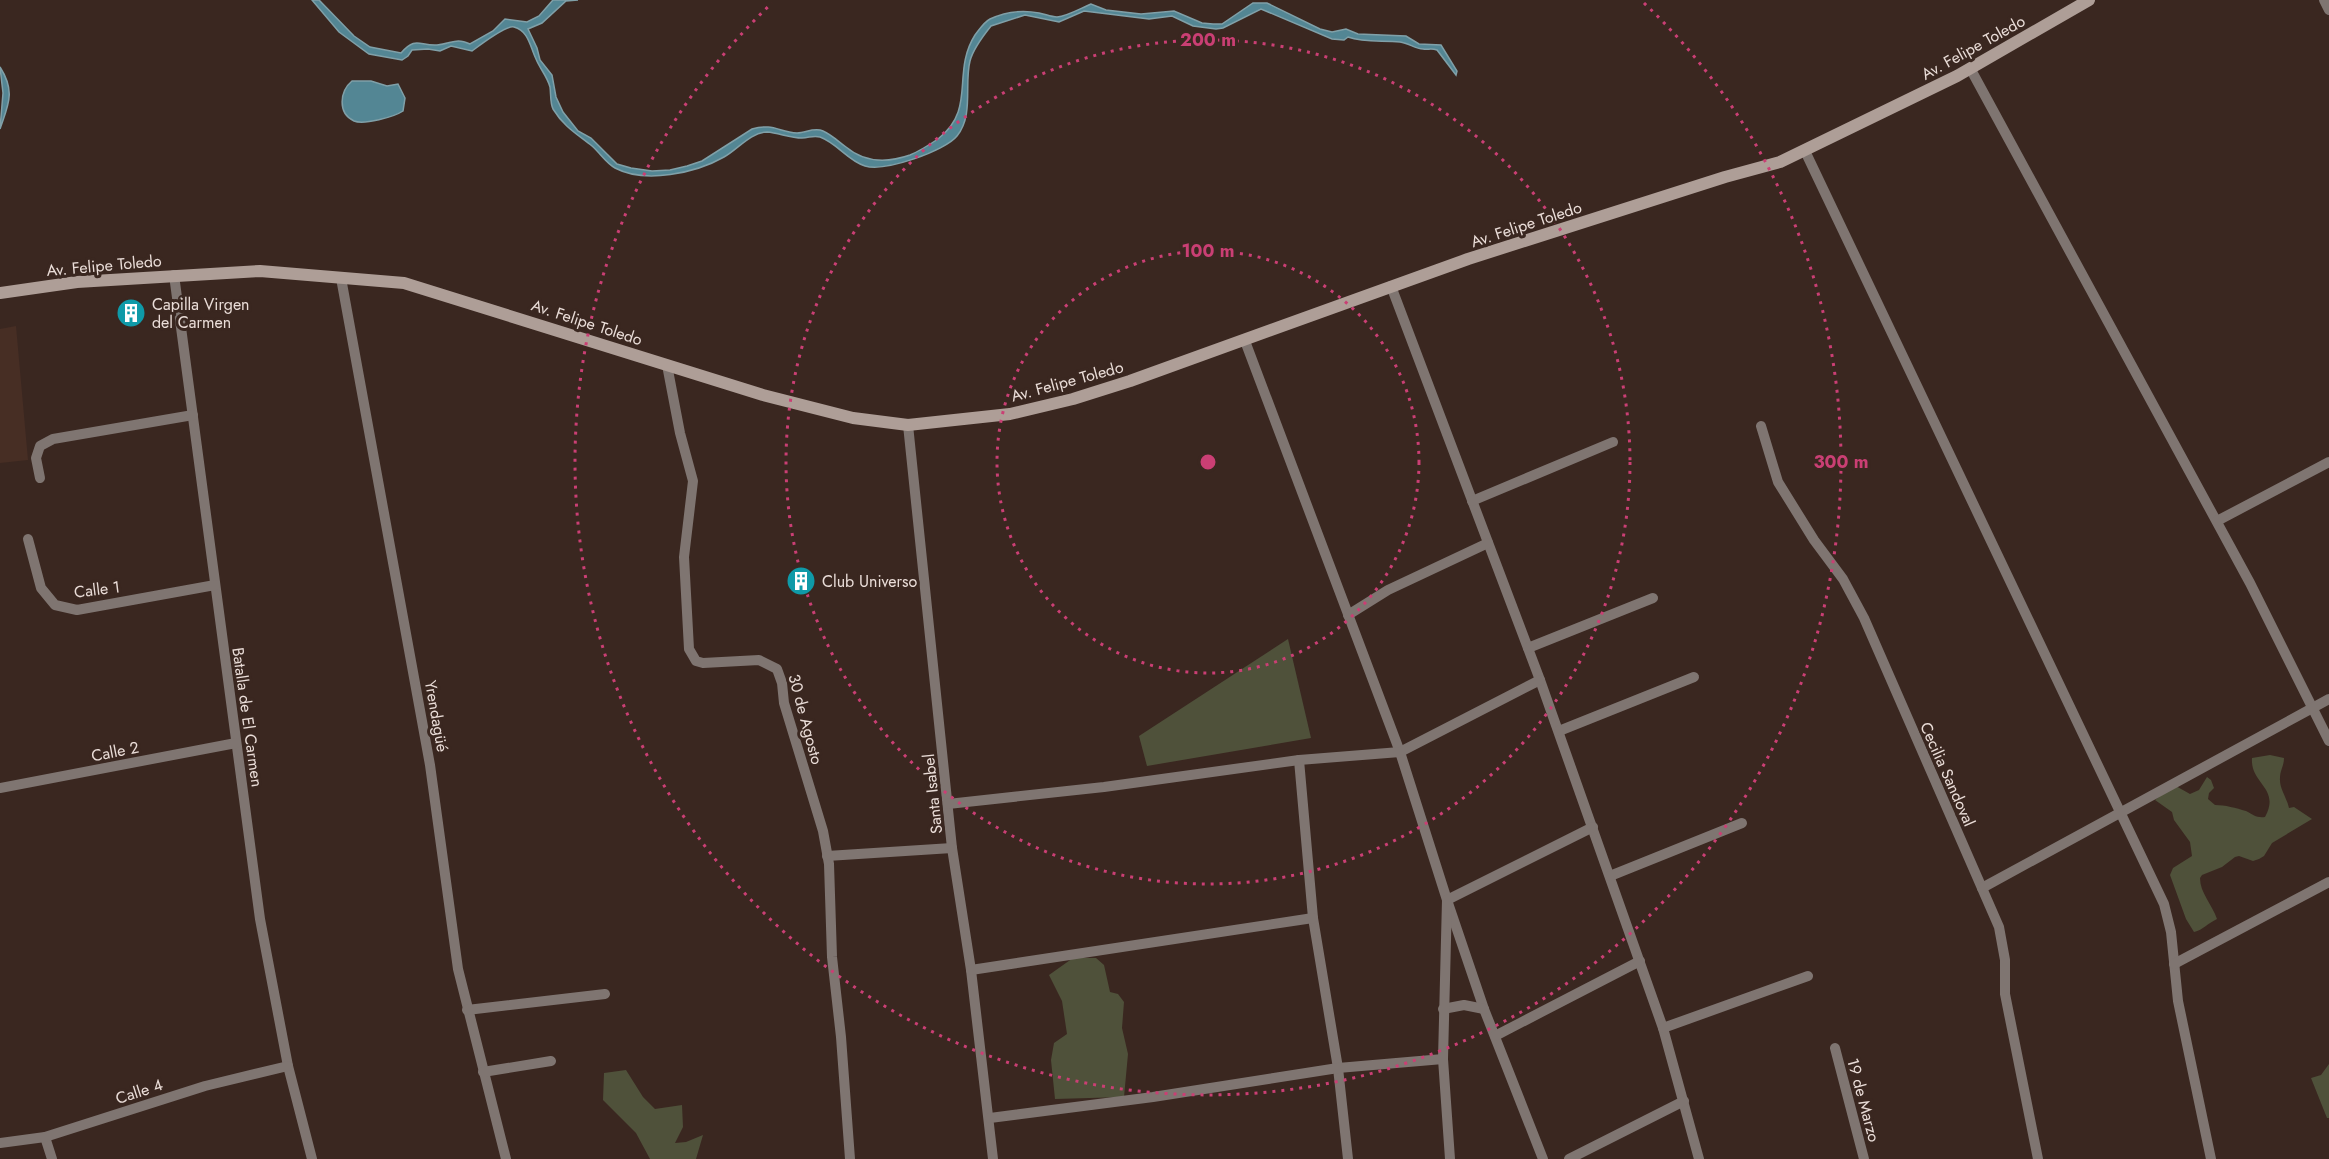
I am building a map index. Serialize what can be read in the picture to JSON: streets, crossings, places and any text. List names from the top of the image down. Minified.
{"streets":{"main road":["Av. Felipe Toledo"],"street":["Calle 1","Yrendagüé","Batalla de El Carmen","30 de Agosto","Calle 2","Cecilia Sandoval","Santa Isabel","Calle 4","19 de Marzo"]},"crossings":[["Av. Felipe Toledo","Yrendagüé"],["Av. Felipe Toledo","Batalla de El Carmen"],["Av. Felipe Toledo","30 de Agosto"],["Av. Felipe Toledo","Santa Isabel"],["Calle 1","Batalla de El Carmen"],["Batalla de El Carmen","Calle 2"],["Batalla de El Carmen","Calle 4"]],"places":{"building":["Capilla Virgen del Carmen","Club Universo"]},"rings":["200 m","100 m","300 m"]}
